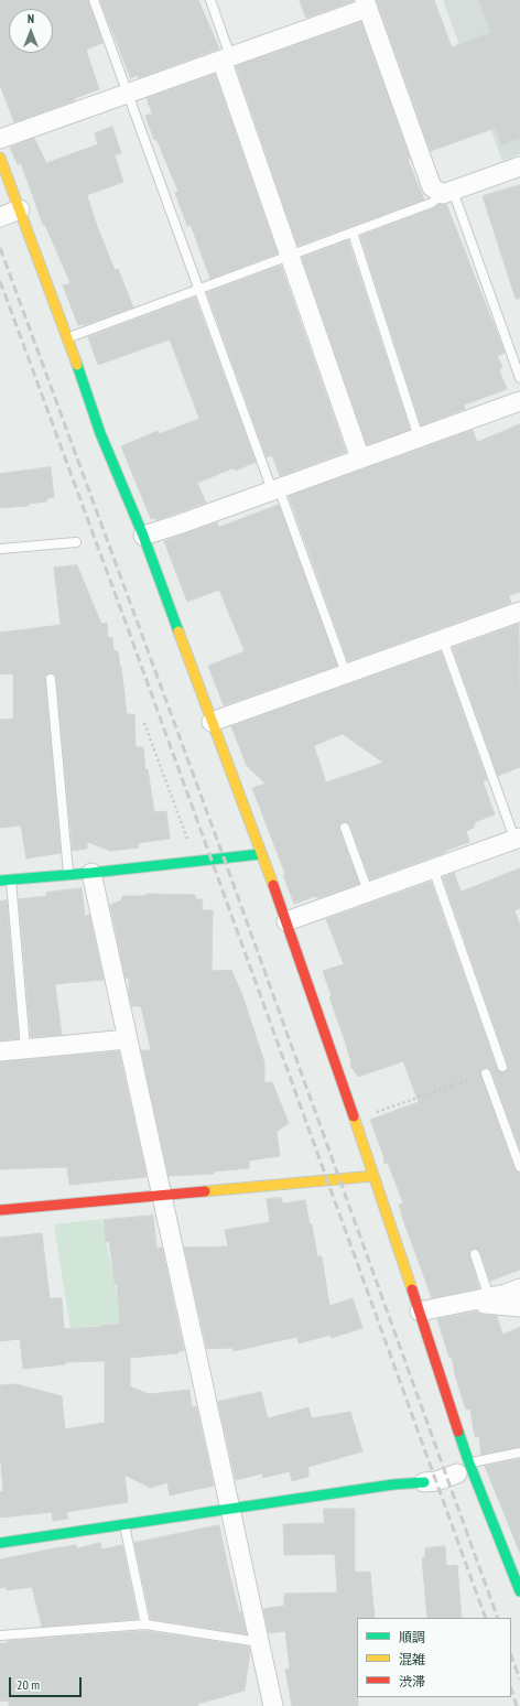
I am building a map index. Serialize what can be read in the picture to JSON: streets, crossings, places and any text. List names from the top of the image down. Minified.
{"legend":["順調","混雑","渋滞"],"scale_bar":"20 m","north":"top"}
